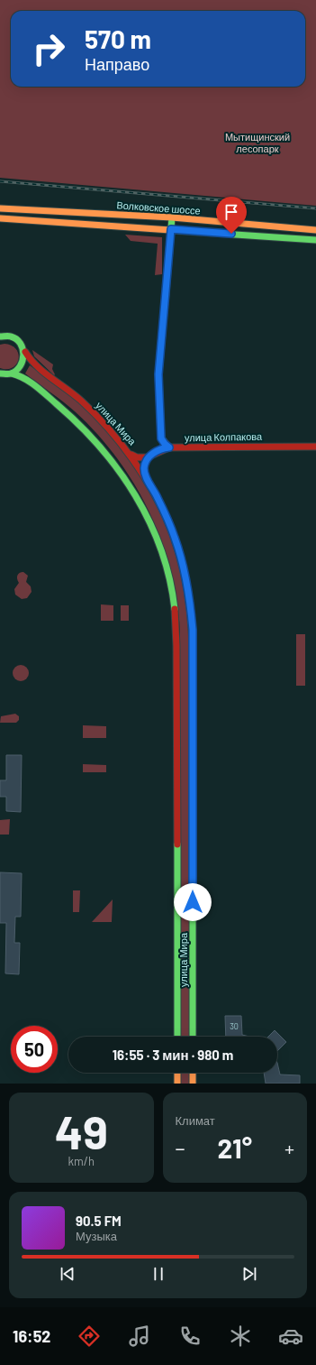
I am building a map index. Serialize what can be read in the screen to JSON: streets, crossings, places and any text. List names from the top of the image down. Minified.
{"streets":{"main road":["Волковское шоссе","улица Мира","улица Колпакова"]},"parks":["Мытищинский лесопарк"],"house_numbers":["30"],"page":{"turn":["570 m","Направо"],"limit":"50","trip":"16:55 · 3 мин · 980 m","tile":[["49","km/h"],"Климат"],"heat":["−","21°","+"],"song":["90.5 FM","Музыка"],"tabs":"16:52"}}
